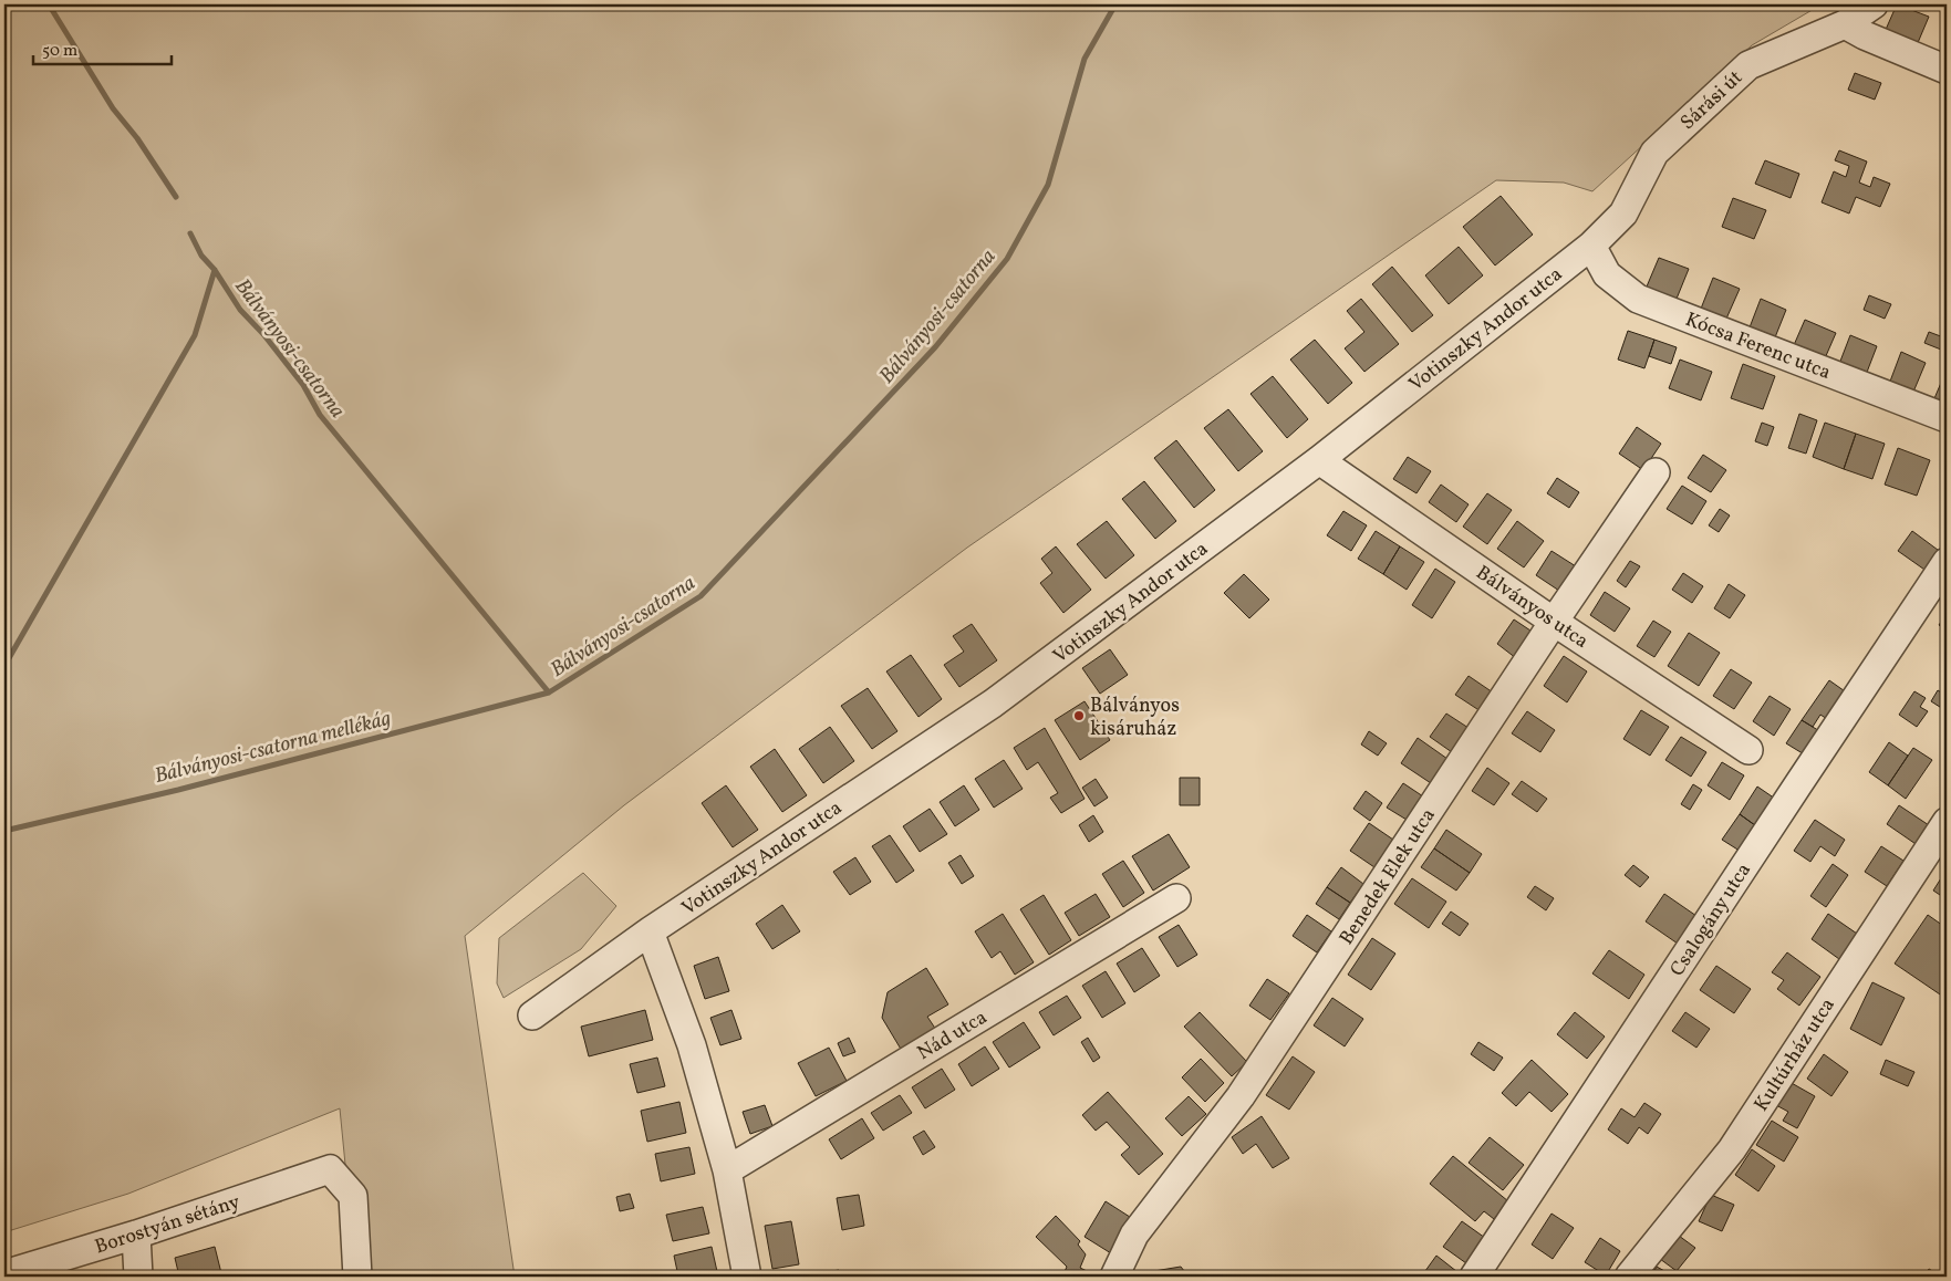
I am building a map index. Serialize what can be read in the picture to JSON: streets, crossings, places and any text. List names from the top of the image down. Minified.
{"streets":{"street":["Sárási út","Votinszky Andor utca","Kócsa Ferenc utca","Bálványos utca","Benedek Elek utca","Csalogány utca","Nád utca","Kultúrház utca","Borostyán sétány"]},"crossings":[["Sárási út","Votinszky Andor utca"],["Sárási út","Kócsa Ferenc utca"],["Votinszky Andor utca","Kócsa Ferenc utca"],["Votinszky Andor utca","Bálványos utca"],["Bálványos utca","Benedek Elek utca"]],"water":["Bálványosi-csatorna","Bálványosi-csatorna mellékág"],"places":["Bálványos kisáruház"],"scale_bar":"50 m"}
